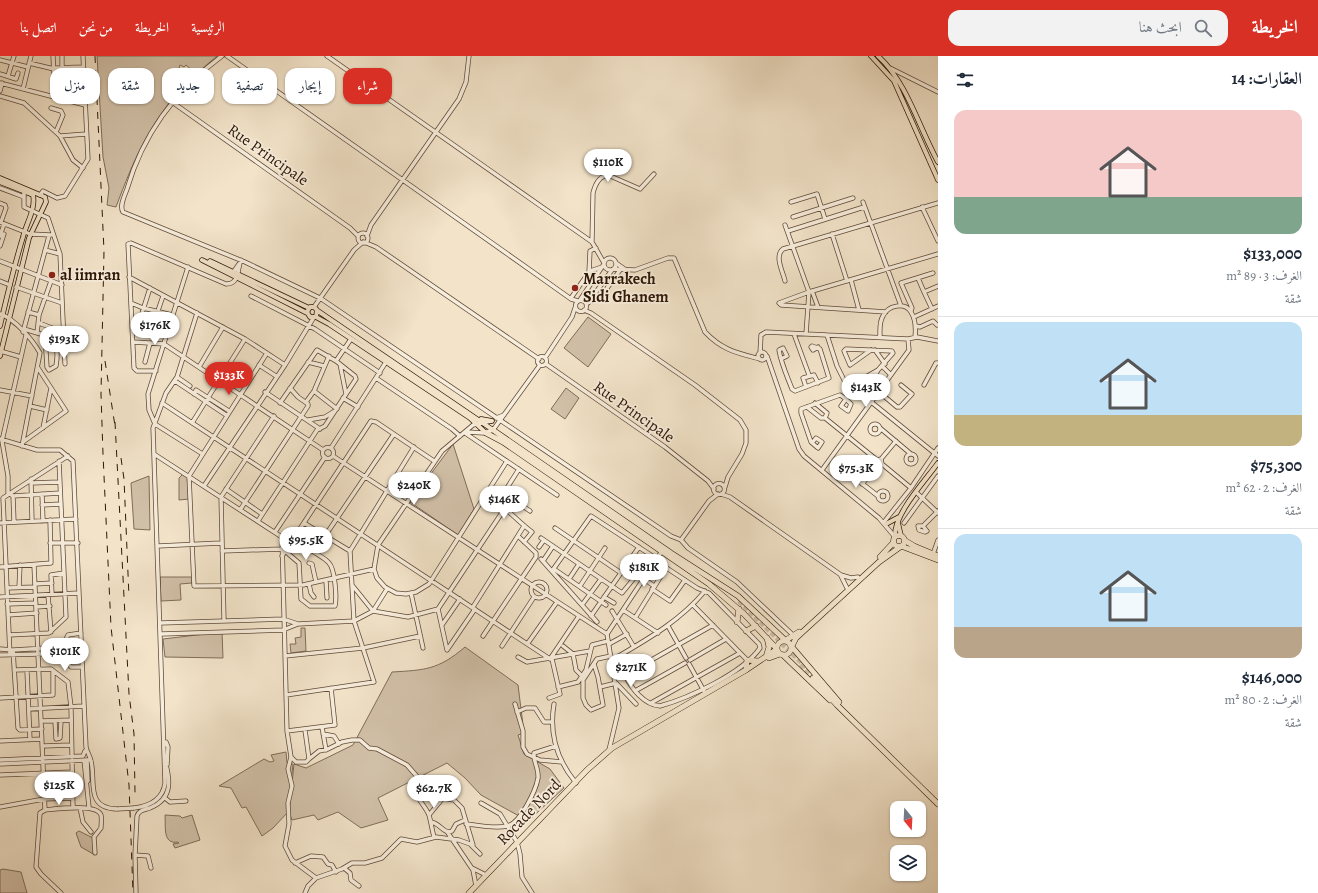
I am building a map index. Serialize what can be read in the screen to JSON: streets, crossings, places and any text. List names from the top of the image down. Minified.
{"streets":{"highway":["Rocade Nord"],"street":["Rue Principale"]},"places":["al iimran","Marrakech Sidi Ghanem"],"north":"bottom","page":{"header":"الخريطة","search":"ابحث هنا","nav":["الرئيسية","الخريطة","من نحن","اتصل بنا"],"heading":"العقارات: 14","chip":["شراء","إيجار","تصفية","جديد","شقة","منزل"],"list":[{"name":"$133,000","note":"الغرف: 3 · 89 m² · شقة"},{"name":"$75,300","note":"الغرف: 2 · 62 m² · شقة"},{"name":"$146,000","note":"الغرف: 2 · 80 m² · شقة"}],"price":["$110K","$176K","$193K","$133K","$143K","$75.3K","$240K","$146K","$95.5K","$181K","$101K","$271K","$125K","$62.7K"]}}
